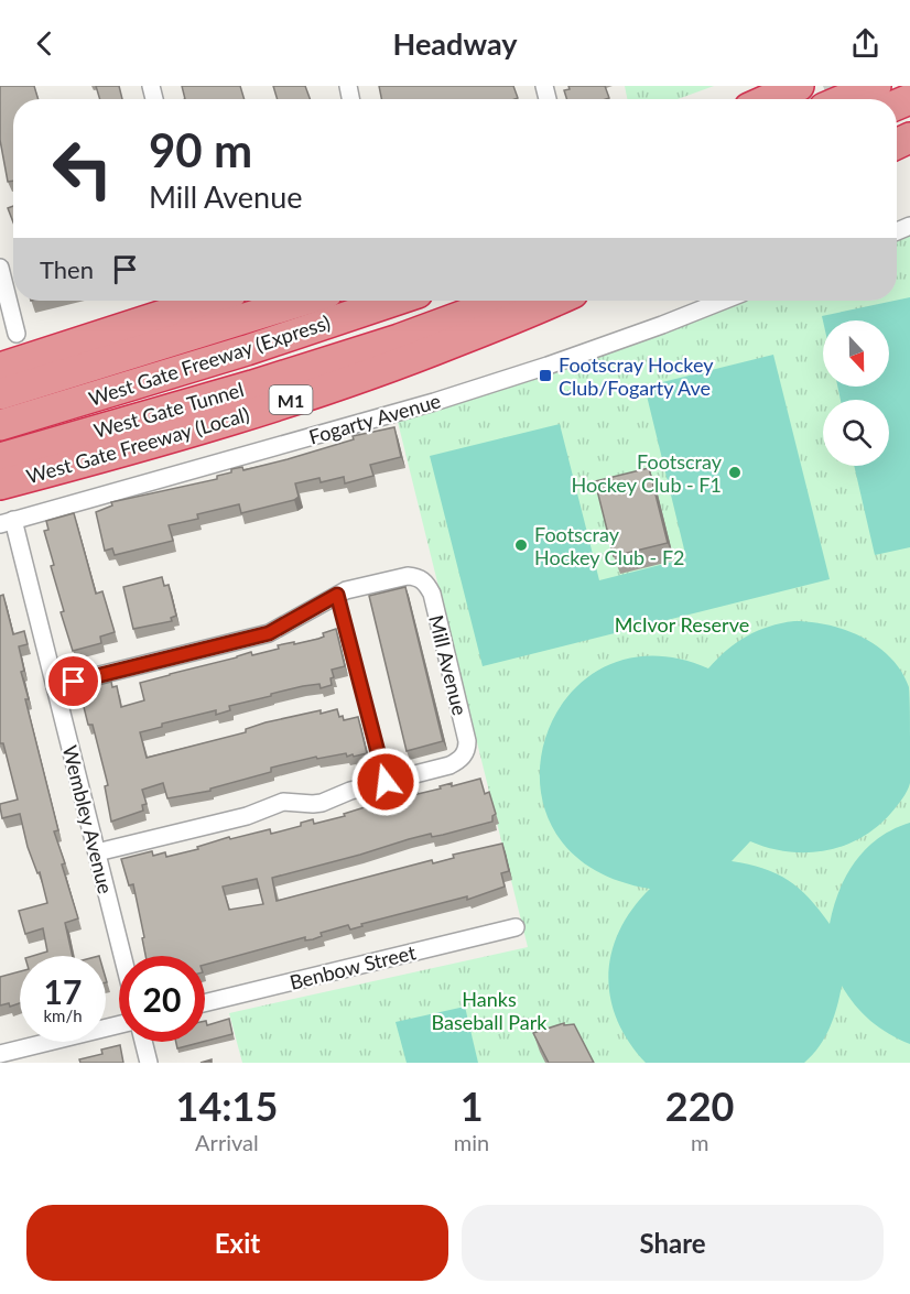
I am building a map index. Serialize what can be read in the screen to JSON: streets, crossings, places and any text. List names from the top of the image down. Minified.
{"streets":{"highway":["West Gate Freeway (Express)","M1","West Gate Tunnel","West Gate Freeway (Local)"],"street":["Fogarty Avenue","Mill Avenue","Wembley Avenue","Benbow Street"]},"crossings":[["Fogarty Avenue","Wembley Avenue"],["Mill Avenue","Wembley Avenue"]],"parks":["McIvor Reserve","Hanks Baseball Park"],"places":{"transit":["Footscray Hockey Club/Fogarty Ave"],"other":["Footscray Hockey Club - F1","Footscray Hockey Club - F2"]},"north":"bottom","page":{"header":"Headway","turn":["90 m","Mill Avenue"],"then":"Then","speed":"17 km/h","limit":"20","eta":["14:15","Arrival","1","min","220","m"],"buttons":["Exit","Share"]}}
